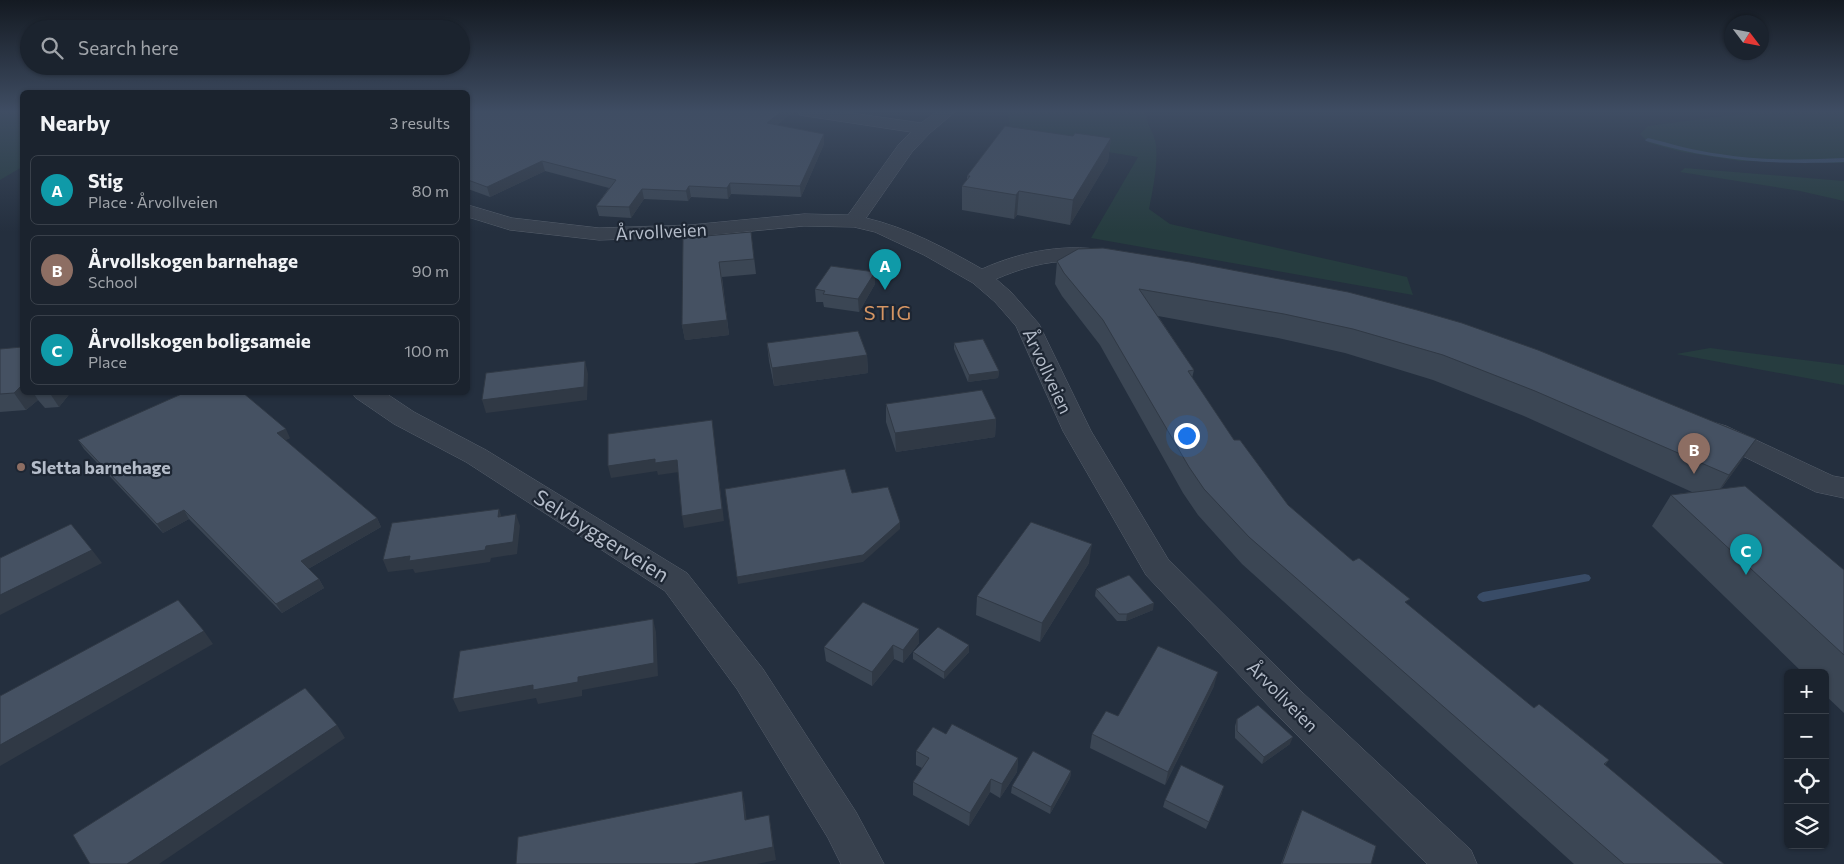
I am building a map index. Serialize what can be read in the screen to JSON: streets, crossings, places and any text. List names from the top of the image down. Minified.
{"streets":{"street":["Årvollveien","Selvbyggerveien"]},"districts":["STIG"],"places":["Sletta barnehage"],"north":"bottom right","page":{"search":"Search here","heading":["Nearby","3 results"],"list":[{"mark":"A","name":"Stig","note":"Place · Årvollveien","value":"80 m"},{"mark":"B","name":"Årvollskogen barnehage","note":"School","value":"90 m"},{"mark":"C","name":"Årvollskogen boligsameie","note":"Place","value":"100 m"}],"pins":["A","B","C"],"map_buttons":["+","−"]}}
